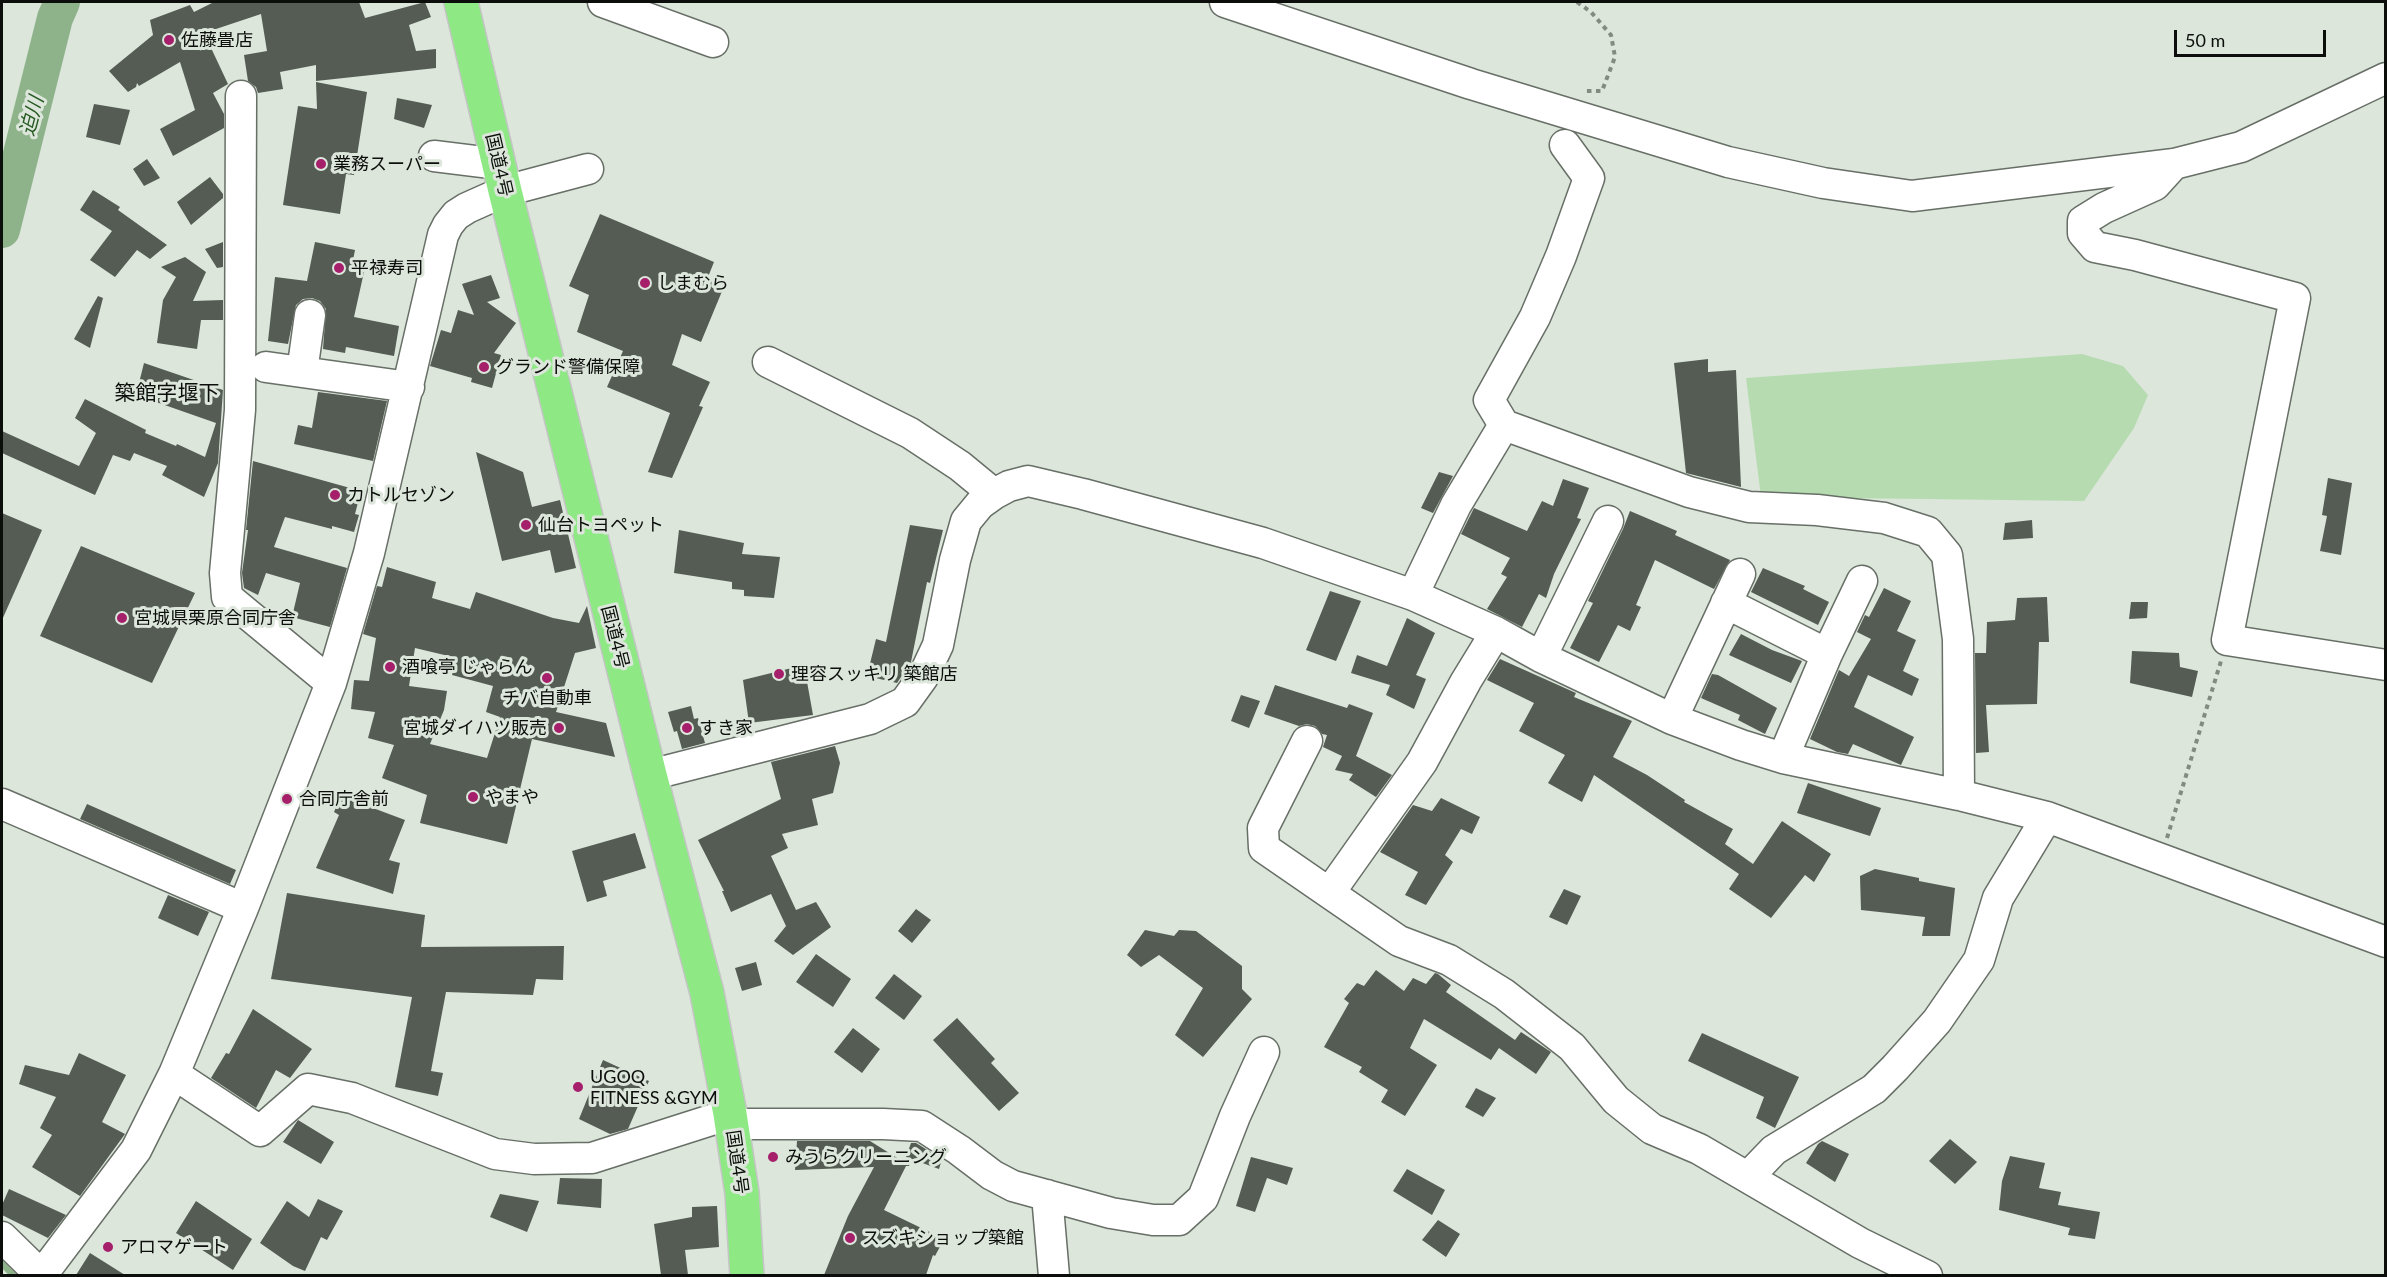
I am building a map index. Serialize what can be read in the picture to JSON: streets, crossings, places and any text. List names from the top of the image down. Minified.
{"streets":{"highway":["国道4号"]},"districts":["築館字堰下"],"water":["迫川"],"places":["佐藤畳店","業務スーパー","平禄寿司","しまむら","グランド警備保障","カトルセゾン","仙台トヨペット","宮城県栗原合同庁舎","酒喰亭 じゃらん","理容スッキリ 築館店","チバ自動車","宮城ダイハツ販売","すき家","やまや","合同庁舎前","UGOQ FITNESS &GYM","みうらクリーニング","スズキショップ築館","アロマゲート"],"scale_bar":"50 m"}
